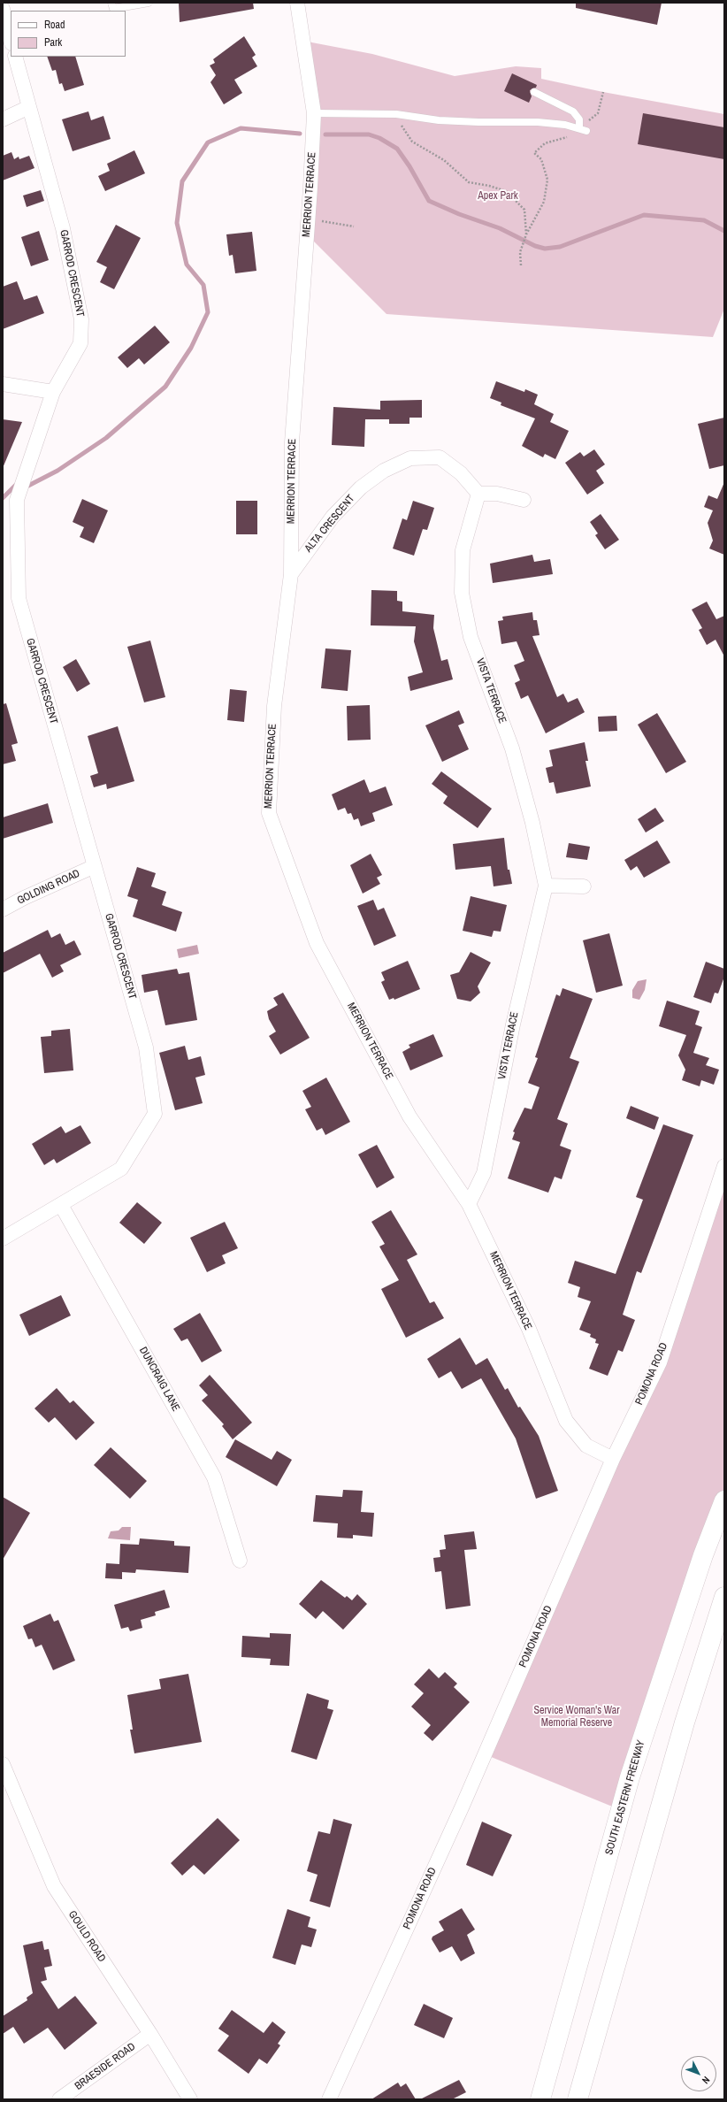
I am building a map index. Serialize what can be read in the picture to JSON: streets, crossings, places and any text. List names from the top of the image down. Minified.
{"streets":{"highway":["SOUTH EASTERN FREEWAY"],"street":["MERRION TERRACE","GARROD CRESCENT","ALTA CRESCENT","VISTA TERRACE","GOLDING ROAD","POMONA ROAD","DUNCRAIG LANE","GOULD ROAD","BRAESIDE ROAD"]},"crossings":[["MERRION TERRACE","ALTA CRESCENT"],["MERRION TERRACE","VISTA TERRACE"],["MERRION TERRACE","POMONA ROAD"],["GARROD CRESCENT","GOLDING ROAD"],["GARROD CRESCENT","DUNCRAIG LANE"],["ALTA CRESCENT","VISTA TERRACE"],["GOULD ROAD","BRAESIDE ROAD"]],"parks":["Apex Park","Service Woman's War Memorial Reserve"],"legend":["Road","Park"],"north":"bottom right"}
